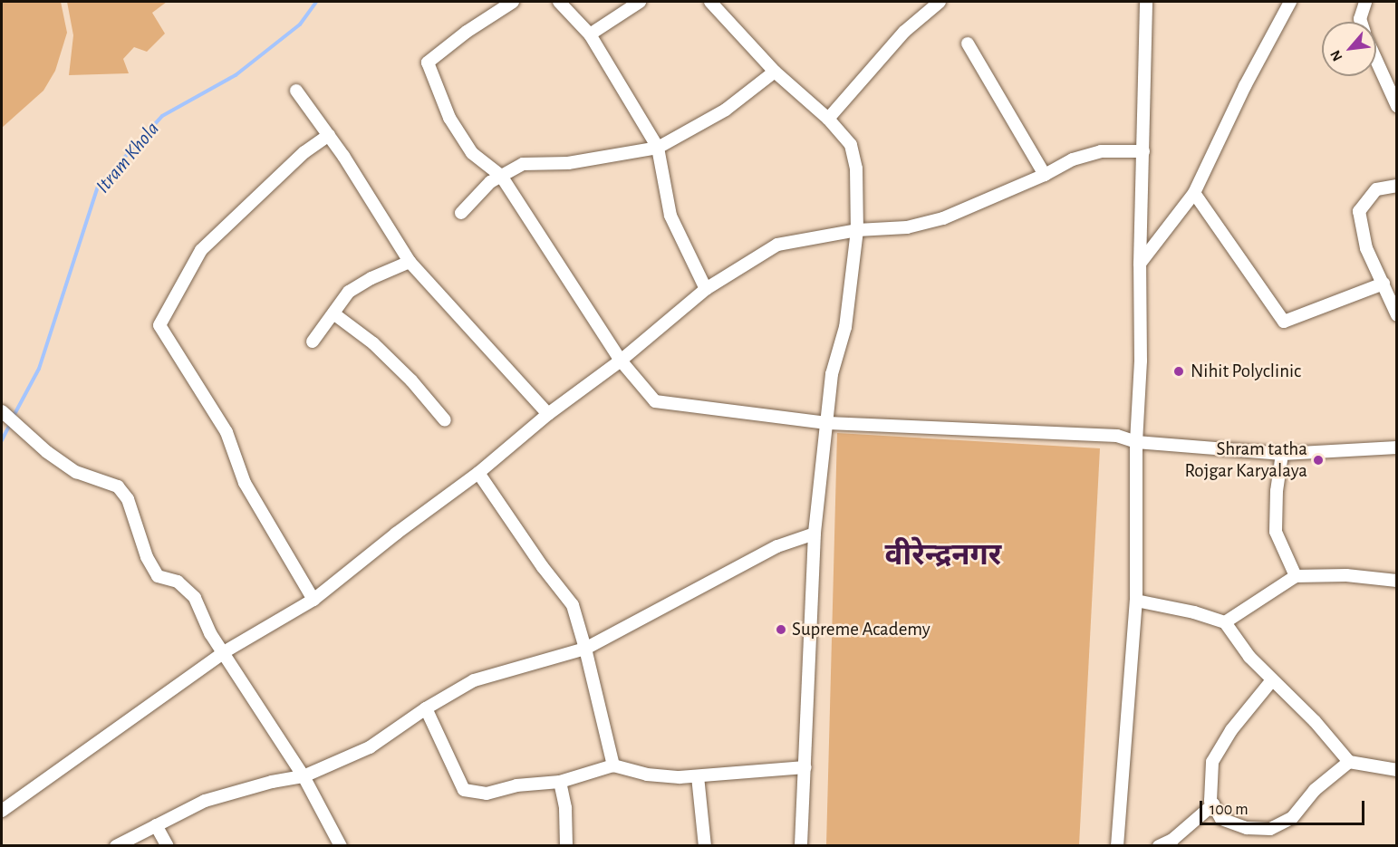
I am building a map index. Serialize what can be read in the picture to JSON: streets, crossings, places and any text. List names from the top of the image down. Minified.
{"districts":["वीरेन्द्रनगर"],"water":["Itram Khola"],"places":["Nihit Polyclinic","Shram tatha Rojgar Karyalaya","Supreme Academy"],"scale_bar":"100 m","north":"bottom left"}
